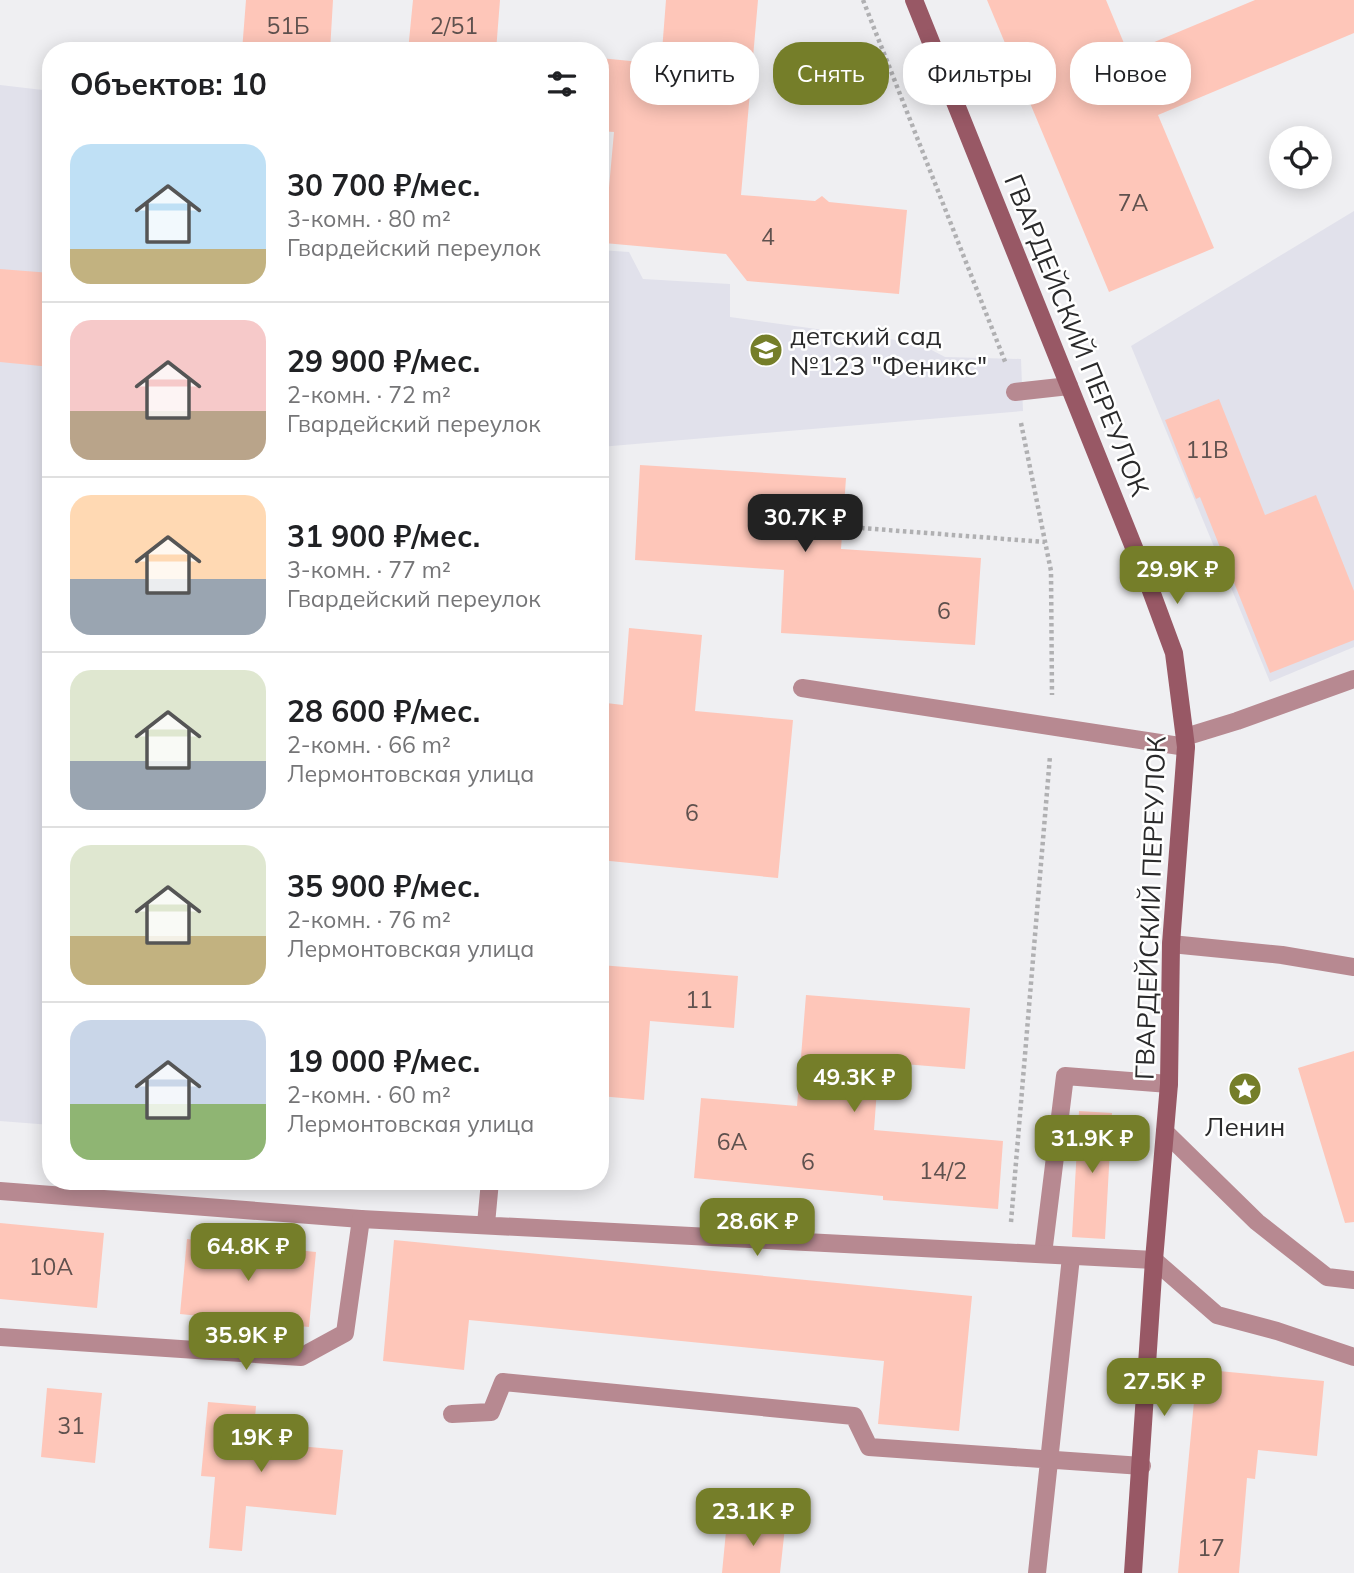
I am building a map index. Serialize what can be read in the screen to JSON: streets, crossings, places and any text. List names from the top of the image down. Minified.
{"streets":{"street":["ГВАРДЕЙСКИЙ ПЕРЕУЛОК"]},"places":{"school or university":["детский сад №123 \"Феникс\""],"place":["Ленин"]},"house_numbers":["51Б","2/51","7А","4","11В","6","6","11","6А","6","14/2","10А","31","17"],"page":{"chip":["Купить","Снять","Фильтры","Новое"],"heading":"Объектов: 10","list":[{"name":"30 700 ₽/мес.","note":"3-комн. · 80 m² · Гвардейский переулок"},{"name":"29 900 ₽/мес.","note":"2-комн. · 72 m² · Гвардейский переулок"},{"name":"31 900 ₽/мес.","note":"3-комн. · 77 m² · Гвардейский переулок"},{"name":"28 600 ₽/мес.","note":"2-комн. · 66 m² · Лермонтовская улица"},{"name":"35 900 ₽/мес.","note":"2-комн. · 76 m² · Лермонтовская улица"},{"name":"19 000 ₽/мес.","note":"2-комн. · 60 m² · Лермонтовская улица"}],"price":["30.7K ₽","29.9K ₽","49.3K ₽","31.9K ₽","28.6K ₽","64.8K ₽","35.9K ₽","27.5K ₽","19K ₽","23.1K ₽"]}}
